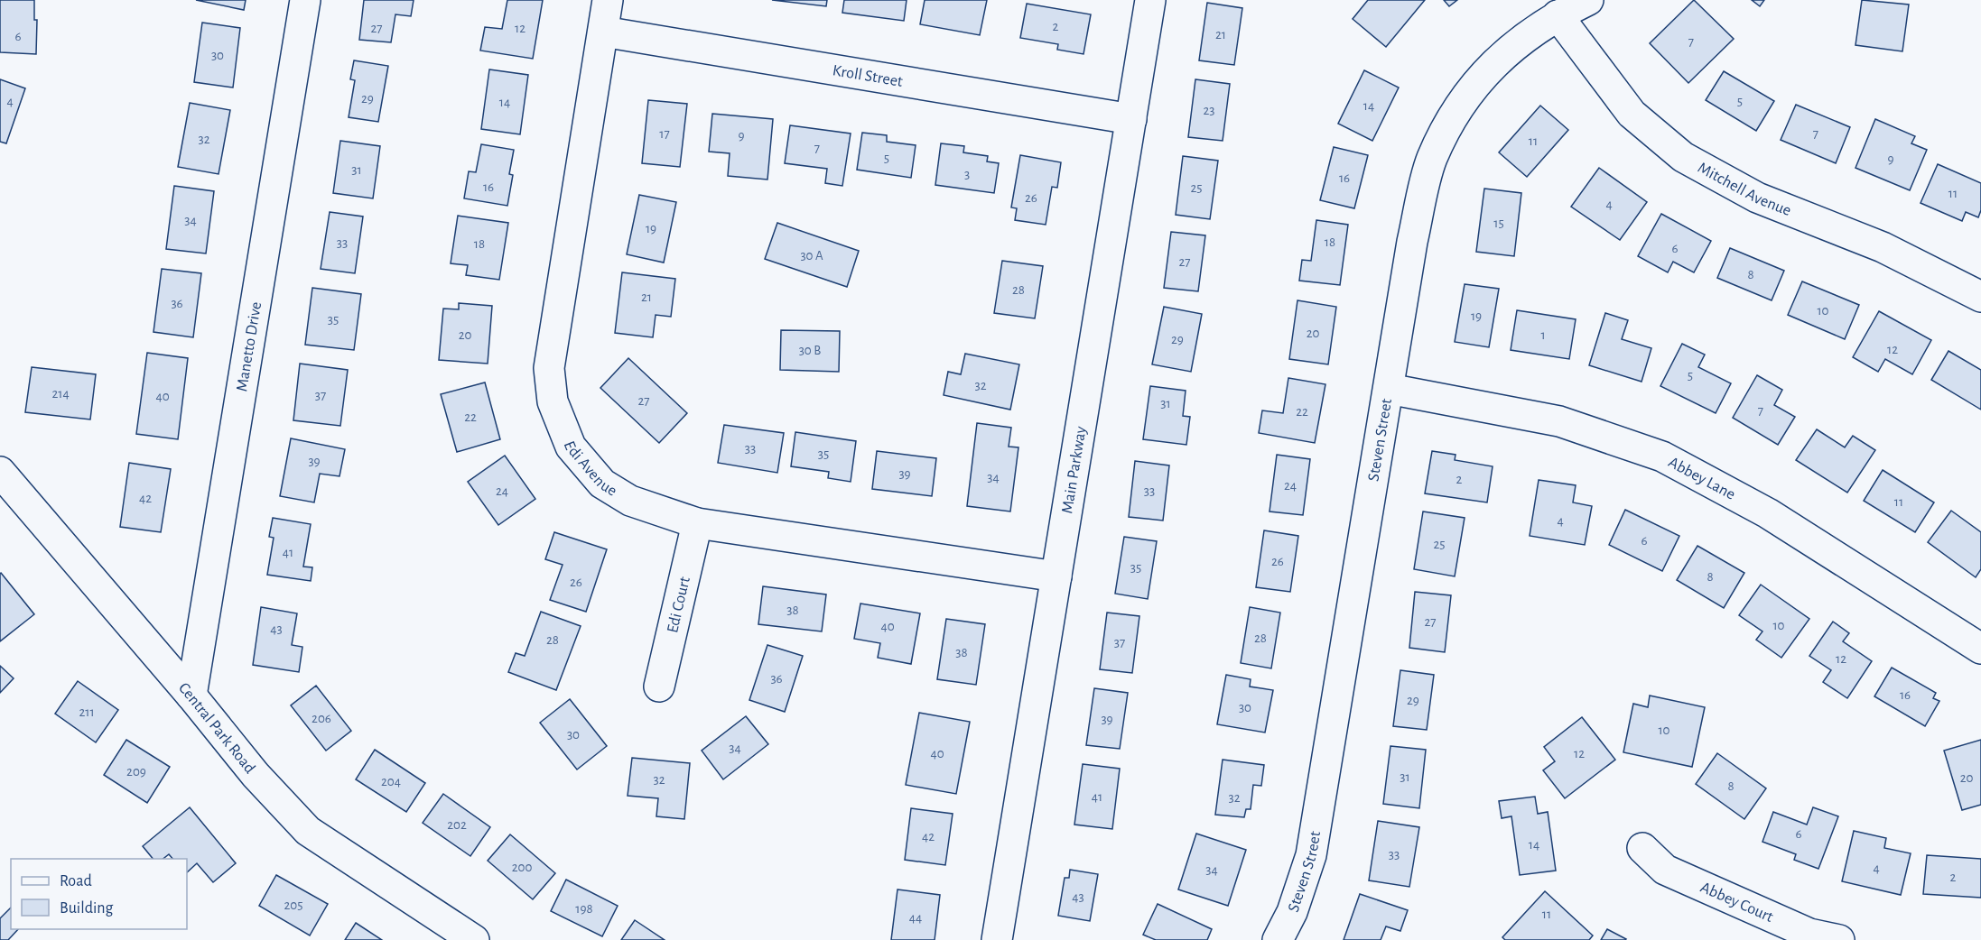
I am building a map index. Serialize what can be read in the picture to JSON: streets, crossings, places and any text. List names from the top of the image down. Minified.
{"streets":{"street":["Kroll Street","Mitchell Avenue","Manetto Drive","Steven Street","Edi Avenue","Main Parkway","Abbey Lane","Edi Court","Central Park Road","Abbey Court"]},"crossings":[["Kroll Street","Edi Avenue"],["Kroll Street","Main Parkway"],["Mitchell Avenue","Steven Street"],["Manetto Drive","Central Park Road"],["Steven Street","Abbey Lane"],["Edi Avenue","Main Parkway"],["Edi Avenue","Edi Court"]],"house_numbers":["2","27","12","21","6","7","30","29","4","5","14","14","23","17","7","9","32","11","7","5","9","31","3","16","16","25","11","26","4","34","15","19","18","33","18","6","30 A","27","8","28","21","36","10","19","35","20","20","1","29","12","30 B","5","32","214","37","40","27","31","7","22","22","33","35","39","39","34","2","24","24","33","42","11","4","6","25","41","26","35","8","26","38","27","10","40","43","28","28","37","38","12","36","16","29","30","211","206","39","10","30","34","40","12","209","31","20","32","204","8","41","32","202","6","42","14","33","200","4","34","2","43","205","198","11","44"],"legend":["Road","Building"]}
